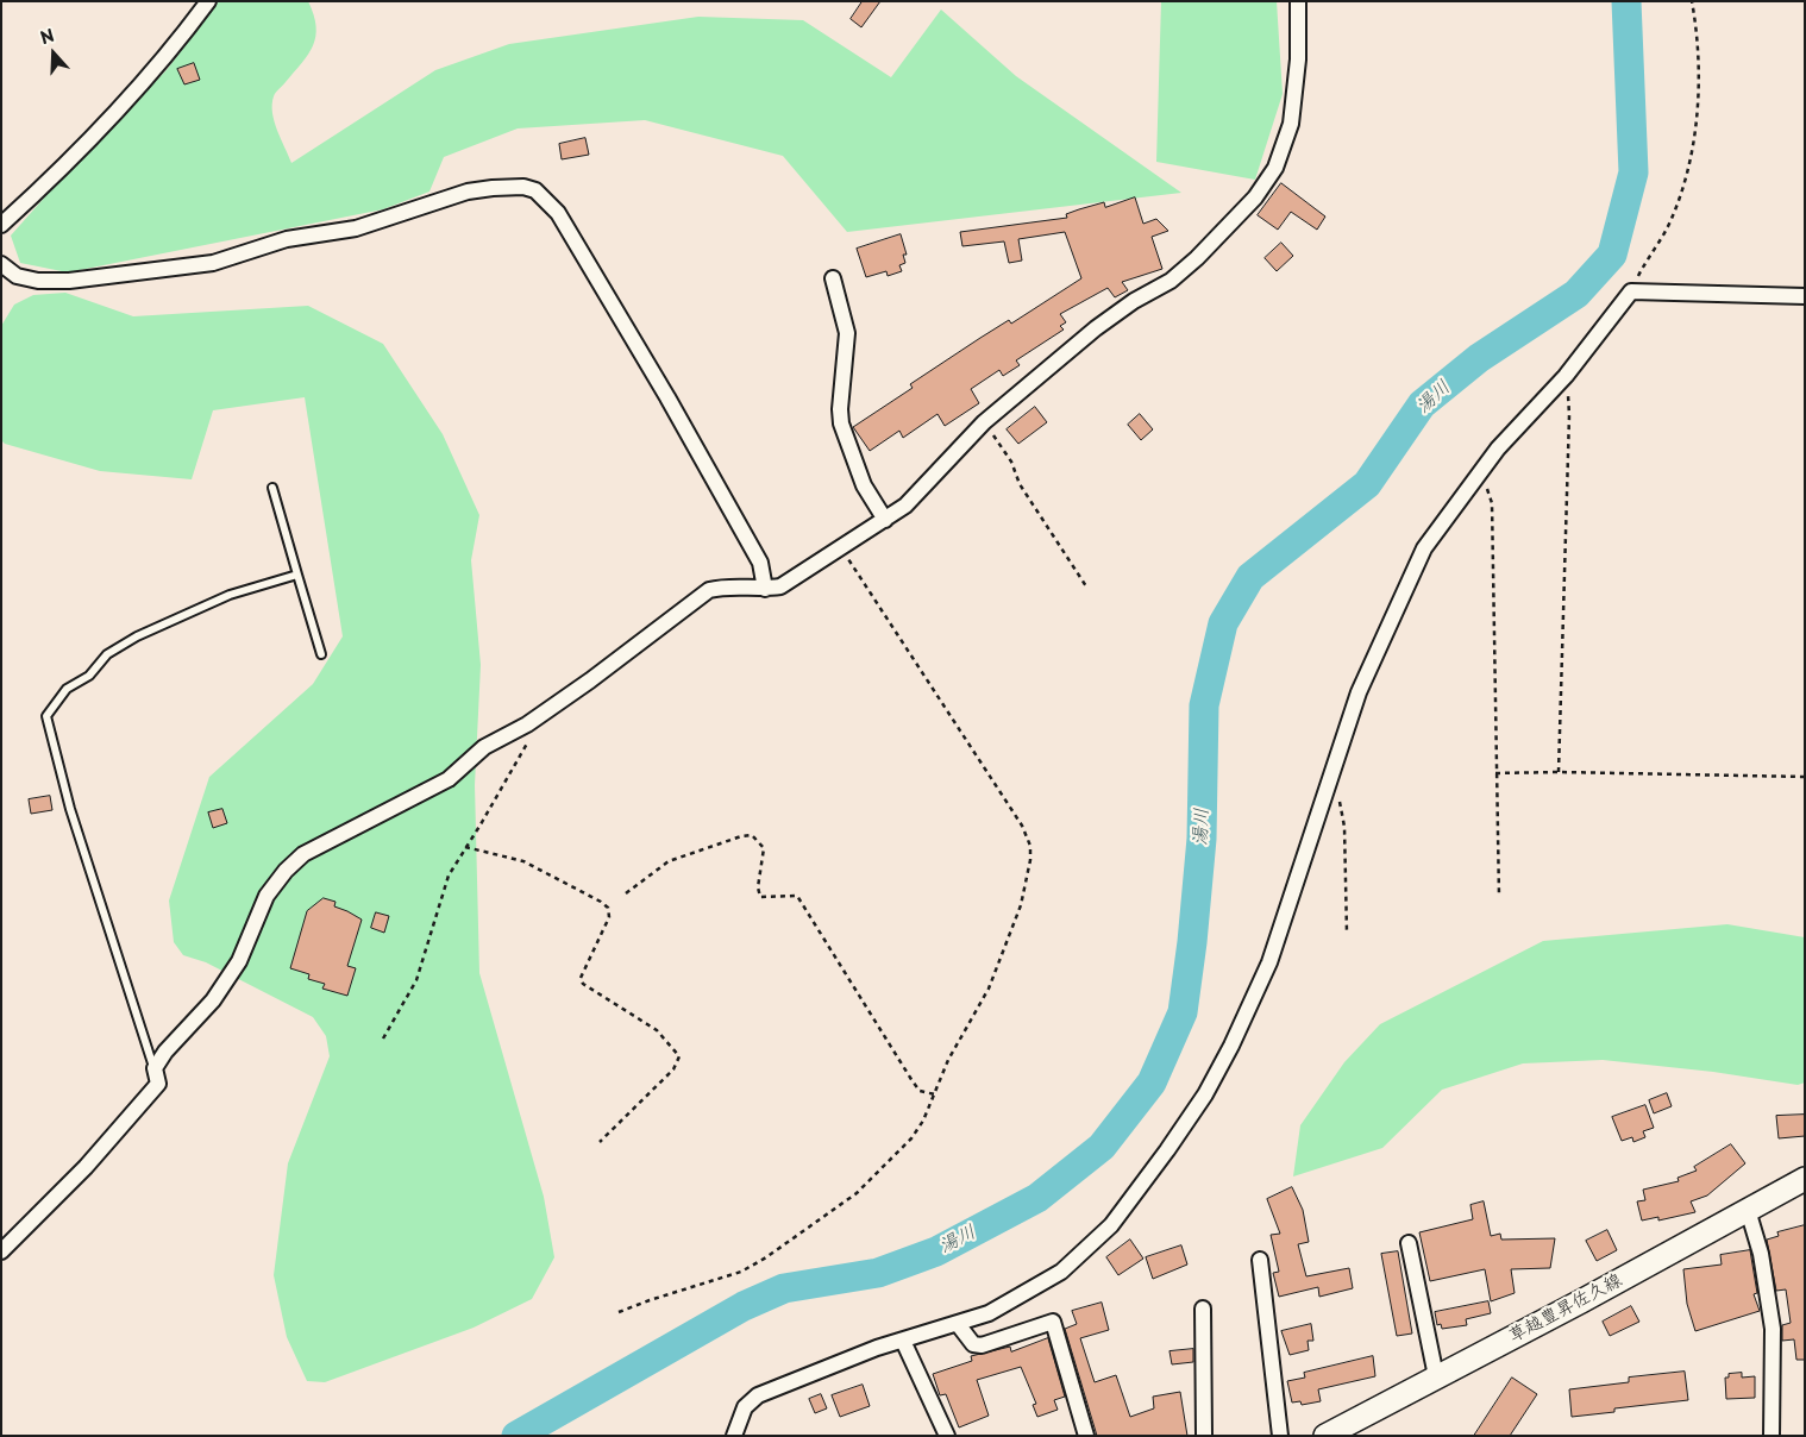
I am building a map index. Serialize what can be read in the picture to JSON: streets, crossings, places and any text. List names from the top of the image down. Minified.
{"streets":{"main road":["草越豊昇佐久線"]},"water":["湯川"],"north":"top"}
